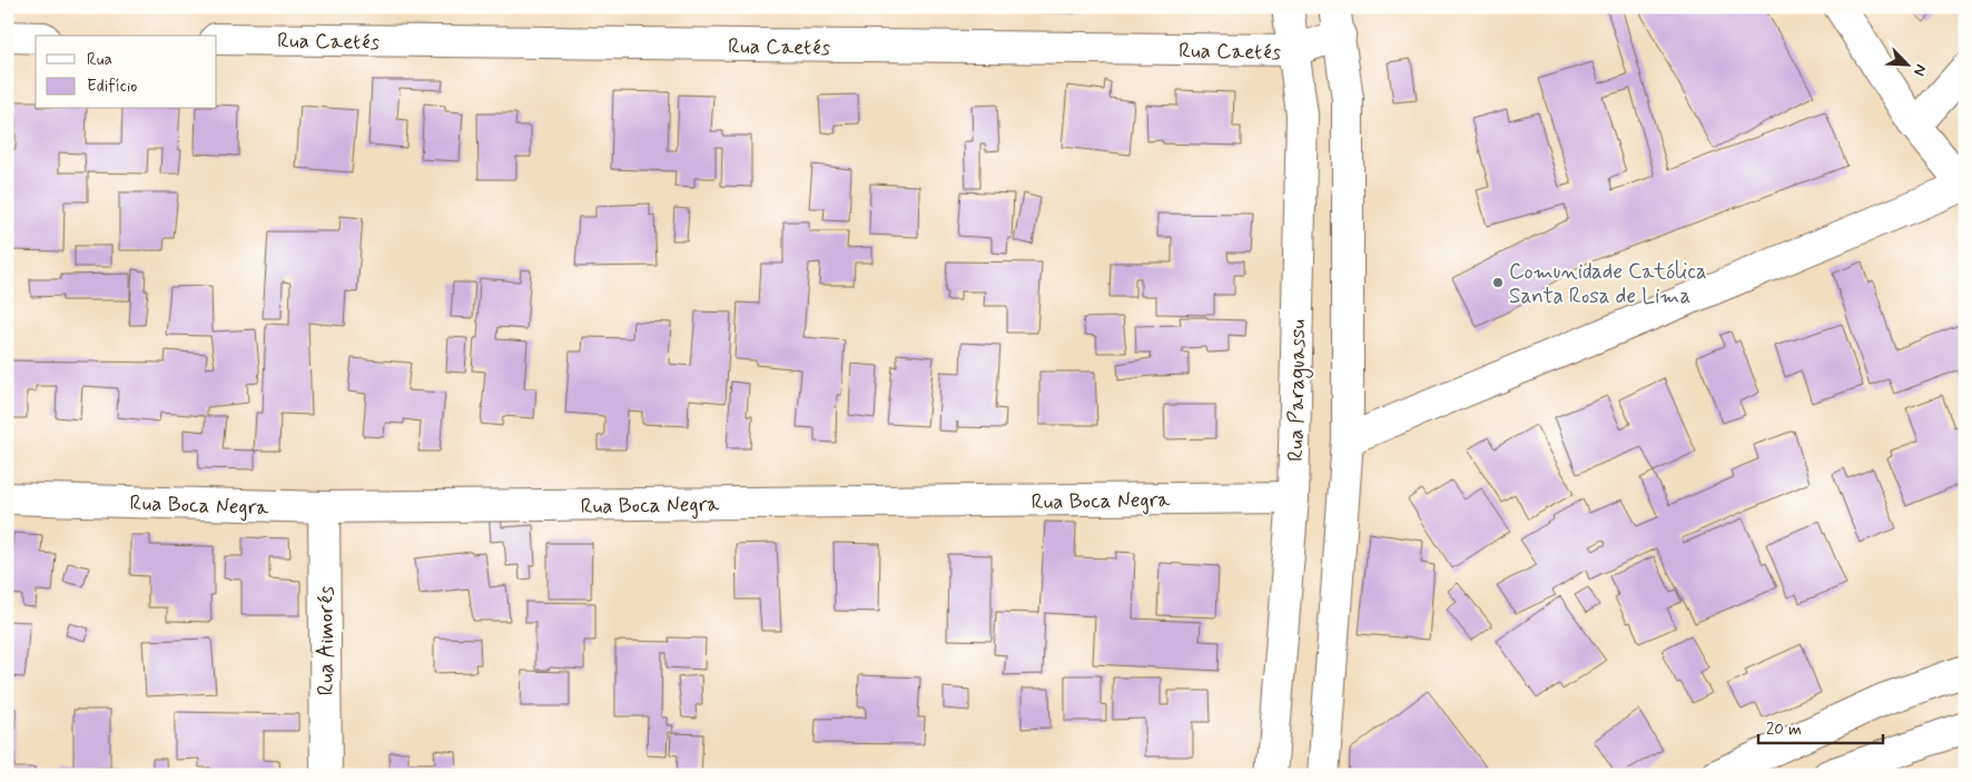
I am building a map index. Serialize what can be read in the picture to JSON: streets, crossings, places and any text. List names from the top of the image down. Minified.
{"streets":{"street":["Rua Caetés","Rua Paraguassu","Rua Boca Negra","Rua Aimorés"]},"crossings":[["Rua Caetés","Rua Paraguassu"],["Rua Paraguassu","Rua Boca Negra"],["Rua Boca Negra","Rua Aimorés"]],"places":["Comunidade Católica Santa Rosa de Lima"],"legend":["Rua","Edifício"],"scale_bar":"20 m","north":"bottom right"}
